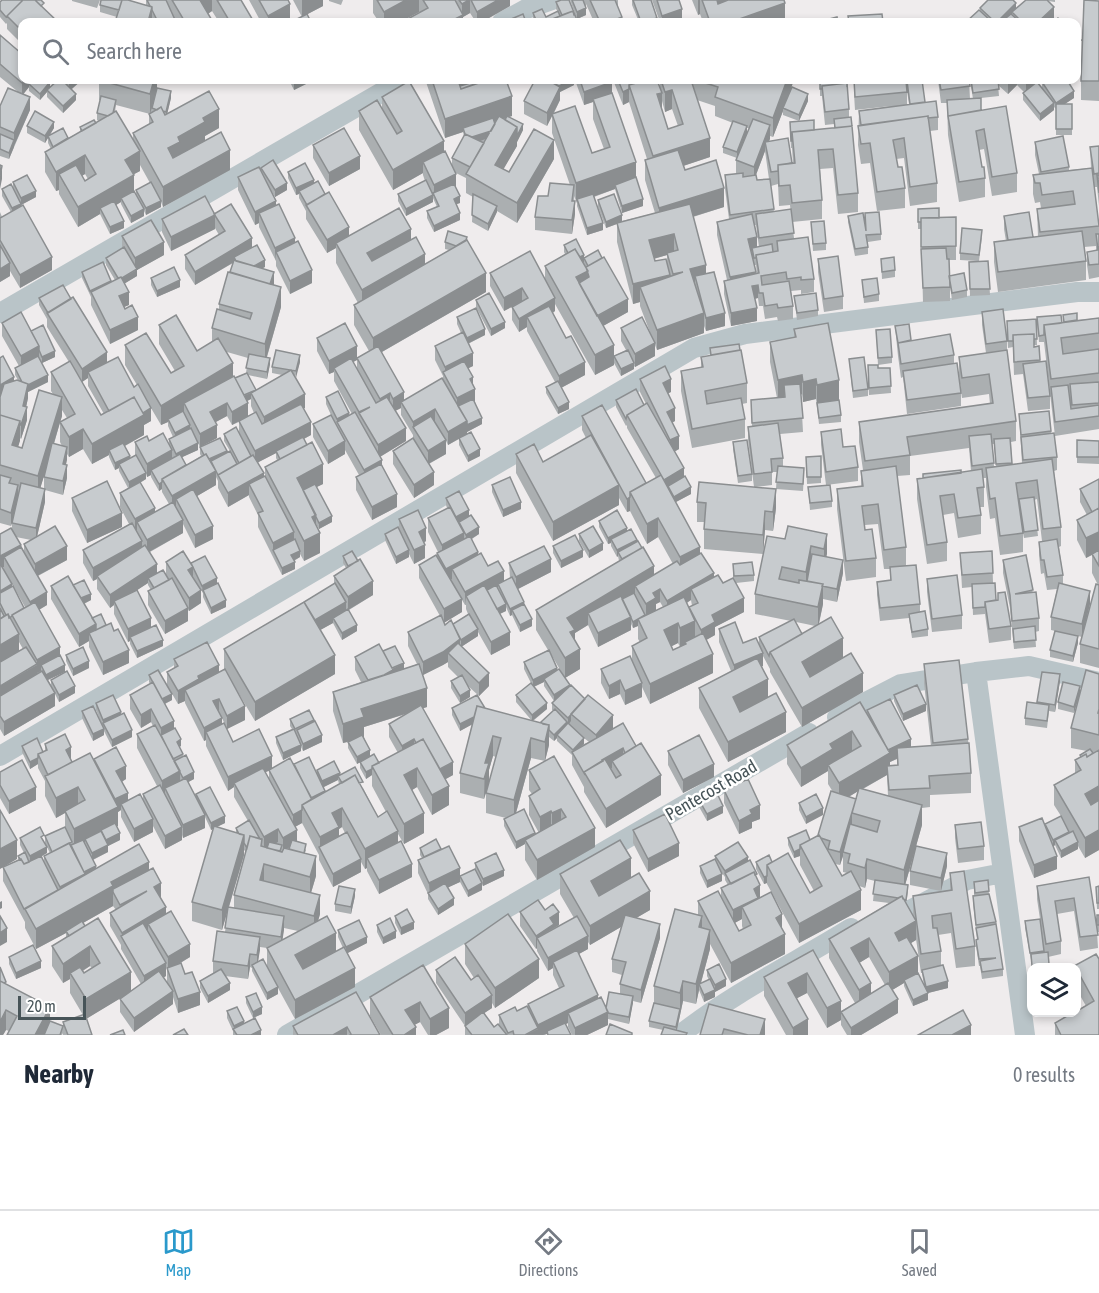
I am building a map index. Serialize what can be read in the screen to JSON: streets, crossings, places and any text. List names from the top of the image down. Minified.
{"streets":{"street":["Pentecost Road"]},"scale_bar":"20 m","page":{"search":"Search here","scale":"20 m","heading":["Nearby","0 results"],"nav":["Map","Directions","Saved"]}}
